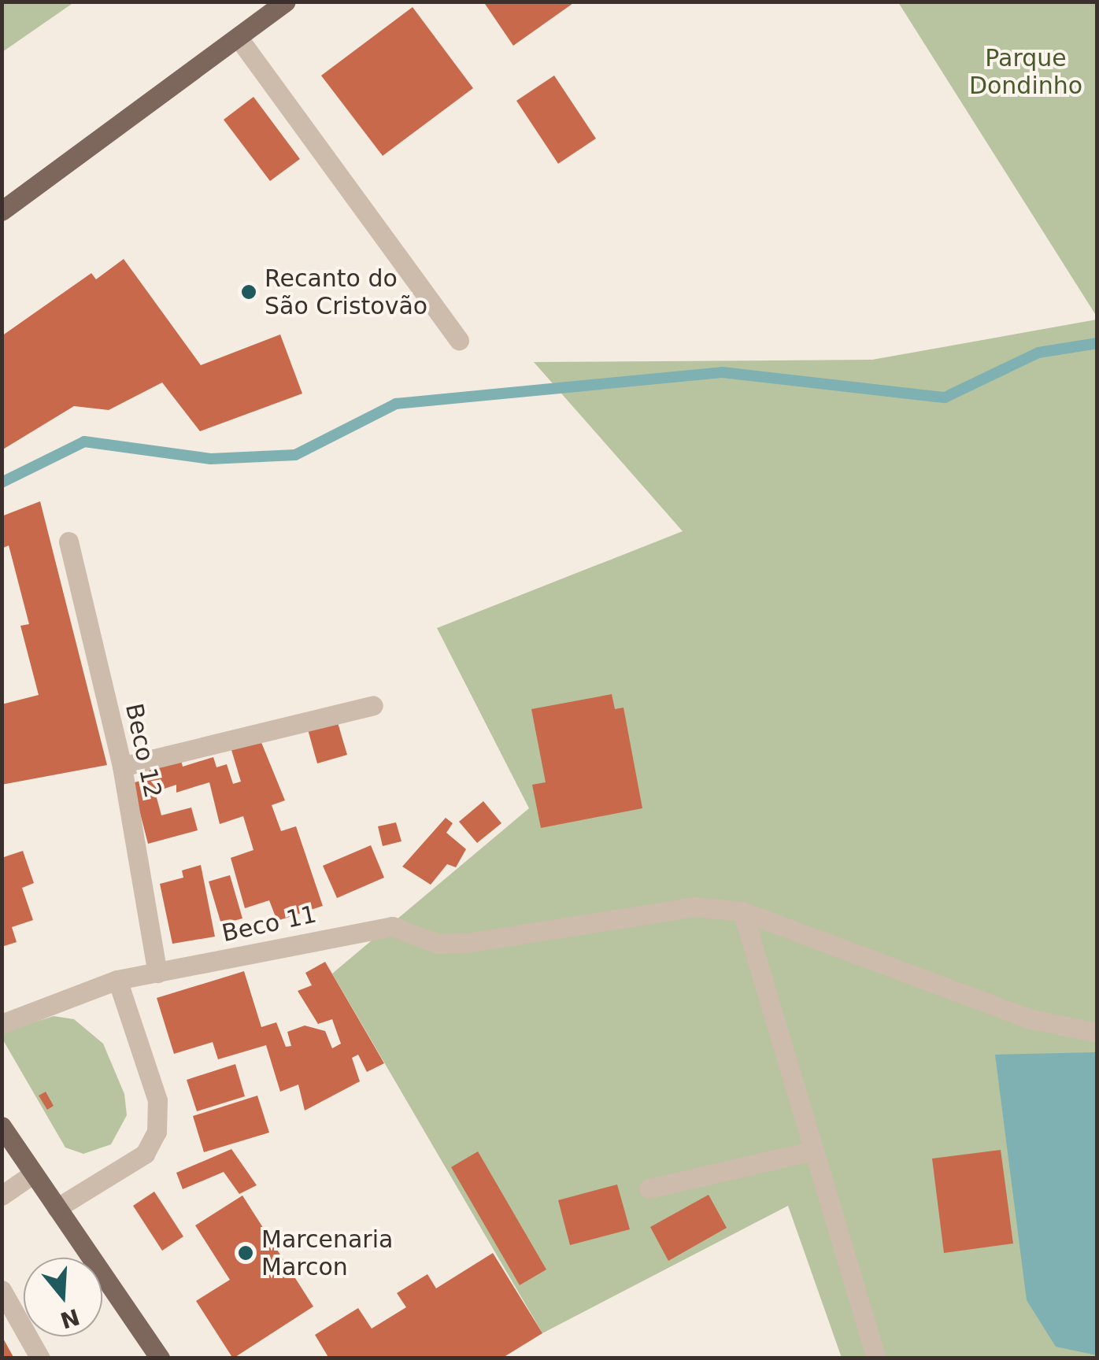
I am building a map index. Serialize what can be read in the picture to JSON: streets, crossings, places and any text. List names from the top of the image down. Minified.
{"streets":{"street":["Beco 12","Beco 11"]},"crossings":[["Beco 12","Beco 11"]],"parks":["Parque Dondinho"],"places":["Recanto do São Cristovão","Marcenaria Marcon"],"north":"bottom"}
